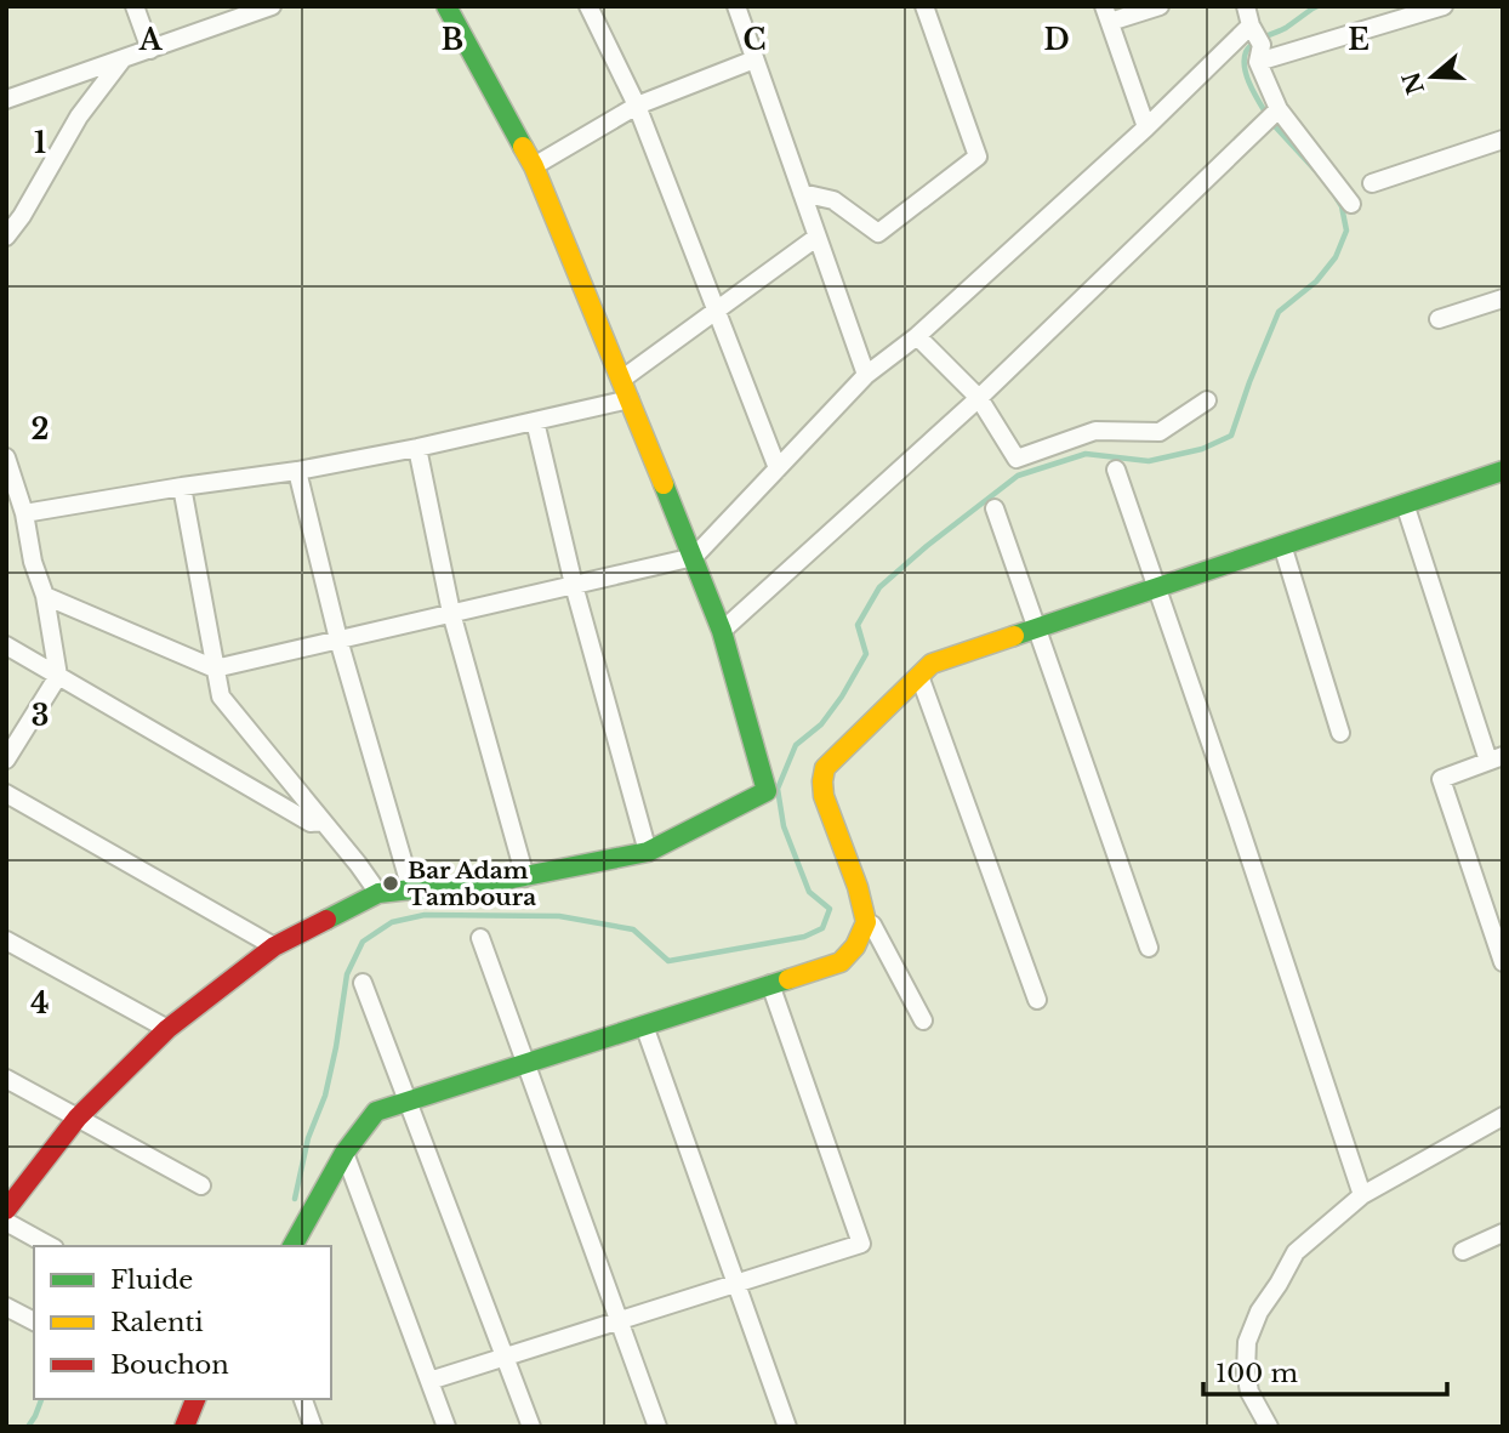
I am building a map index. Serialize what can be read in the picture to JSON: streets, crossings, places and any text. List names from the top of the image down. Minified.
{"places":["Bar Adam Tamboura"],"legend":["Fluide","Ralenti","Bouchon"],"scale_bar":"100 m","north":"left","grid":{"columns":["A","B","C","D","E"],"rows":["1","2","3","4"]}}
